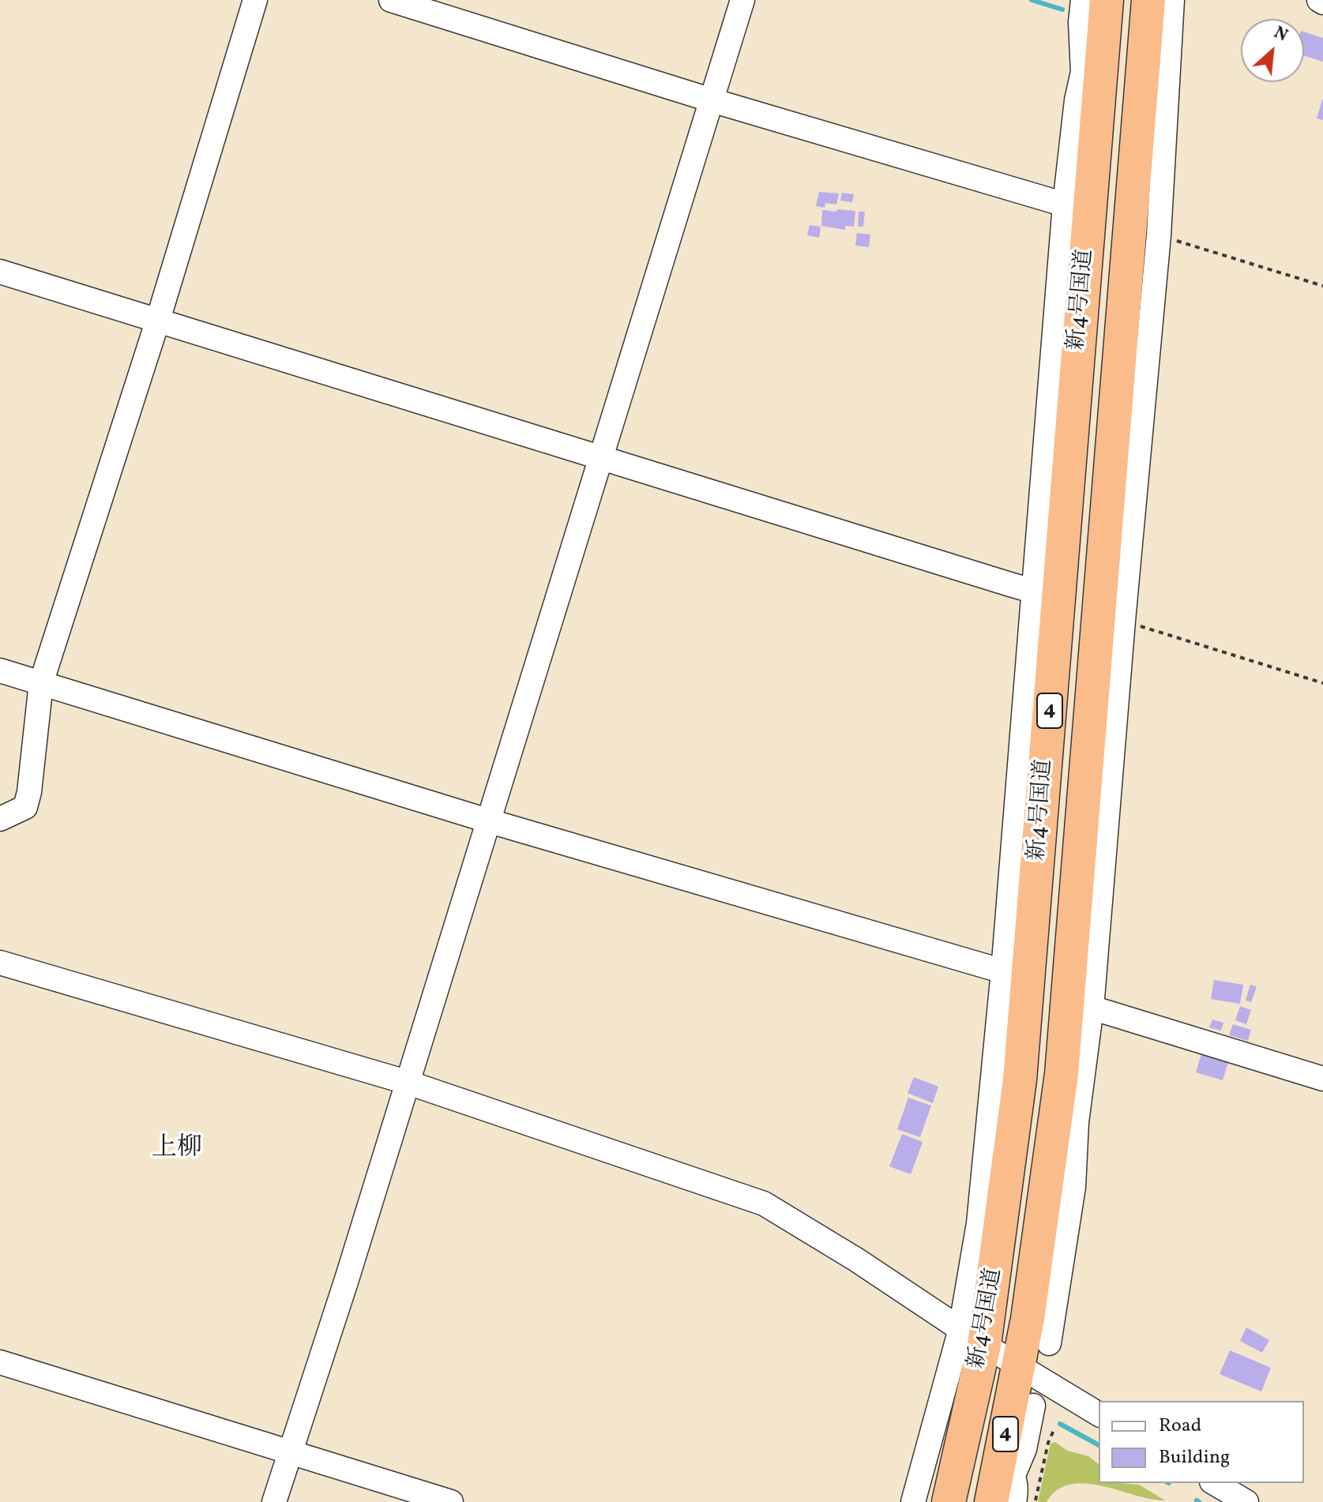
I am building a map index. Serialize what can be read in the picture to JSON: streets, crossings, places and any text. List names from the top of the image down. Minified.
{"streets":{"highway":["新4号国道","4"]},"districts":["上柳"],"legend":["Road","Building"],"north":"top right"}
